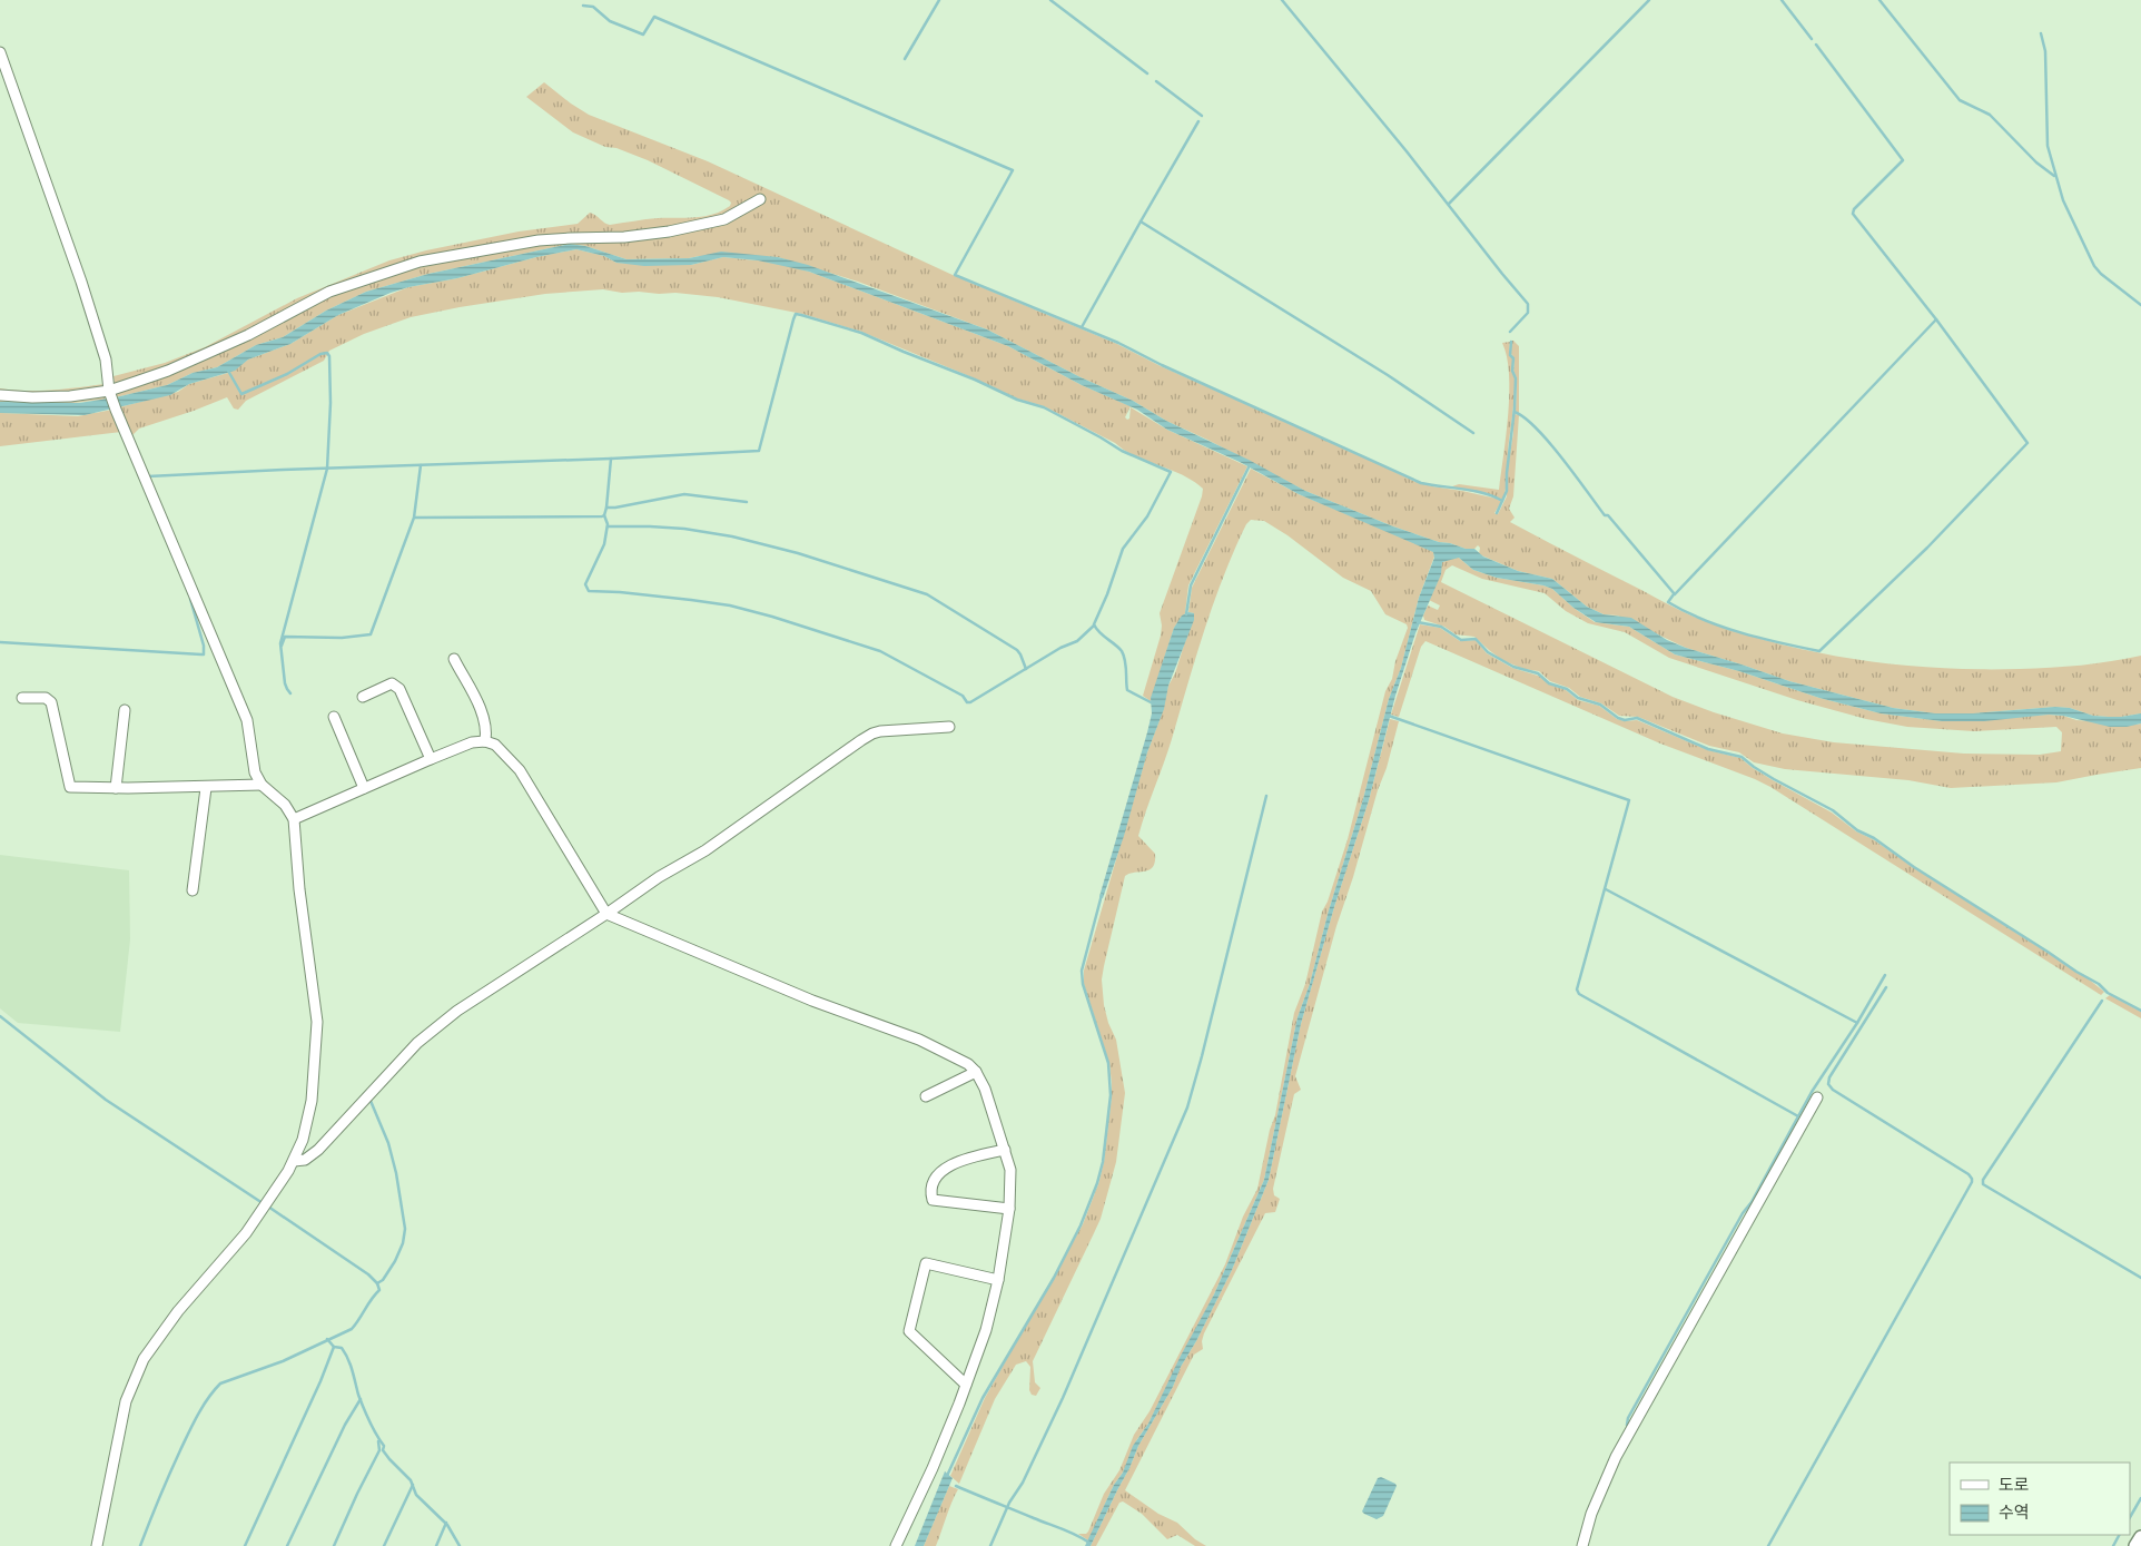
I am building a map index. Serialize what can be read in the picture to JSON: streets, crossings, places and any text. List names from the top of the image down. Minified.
{"legend":["도로","수역"]}
